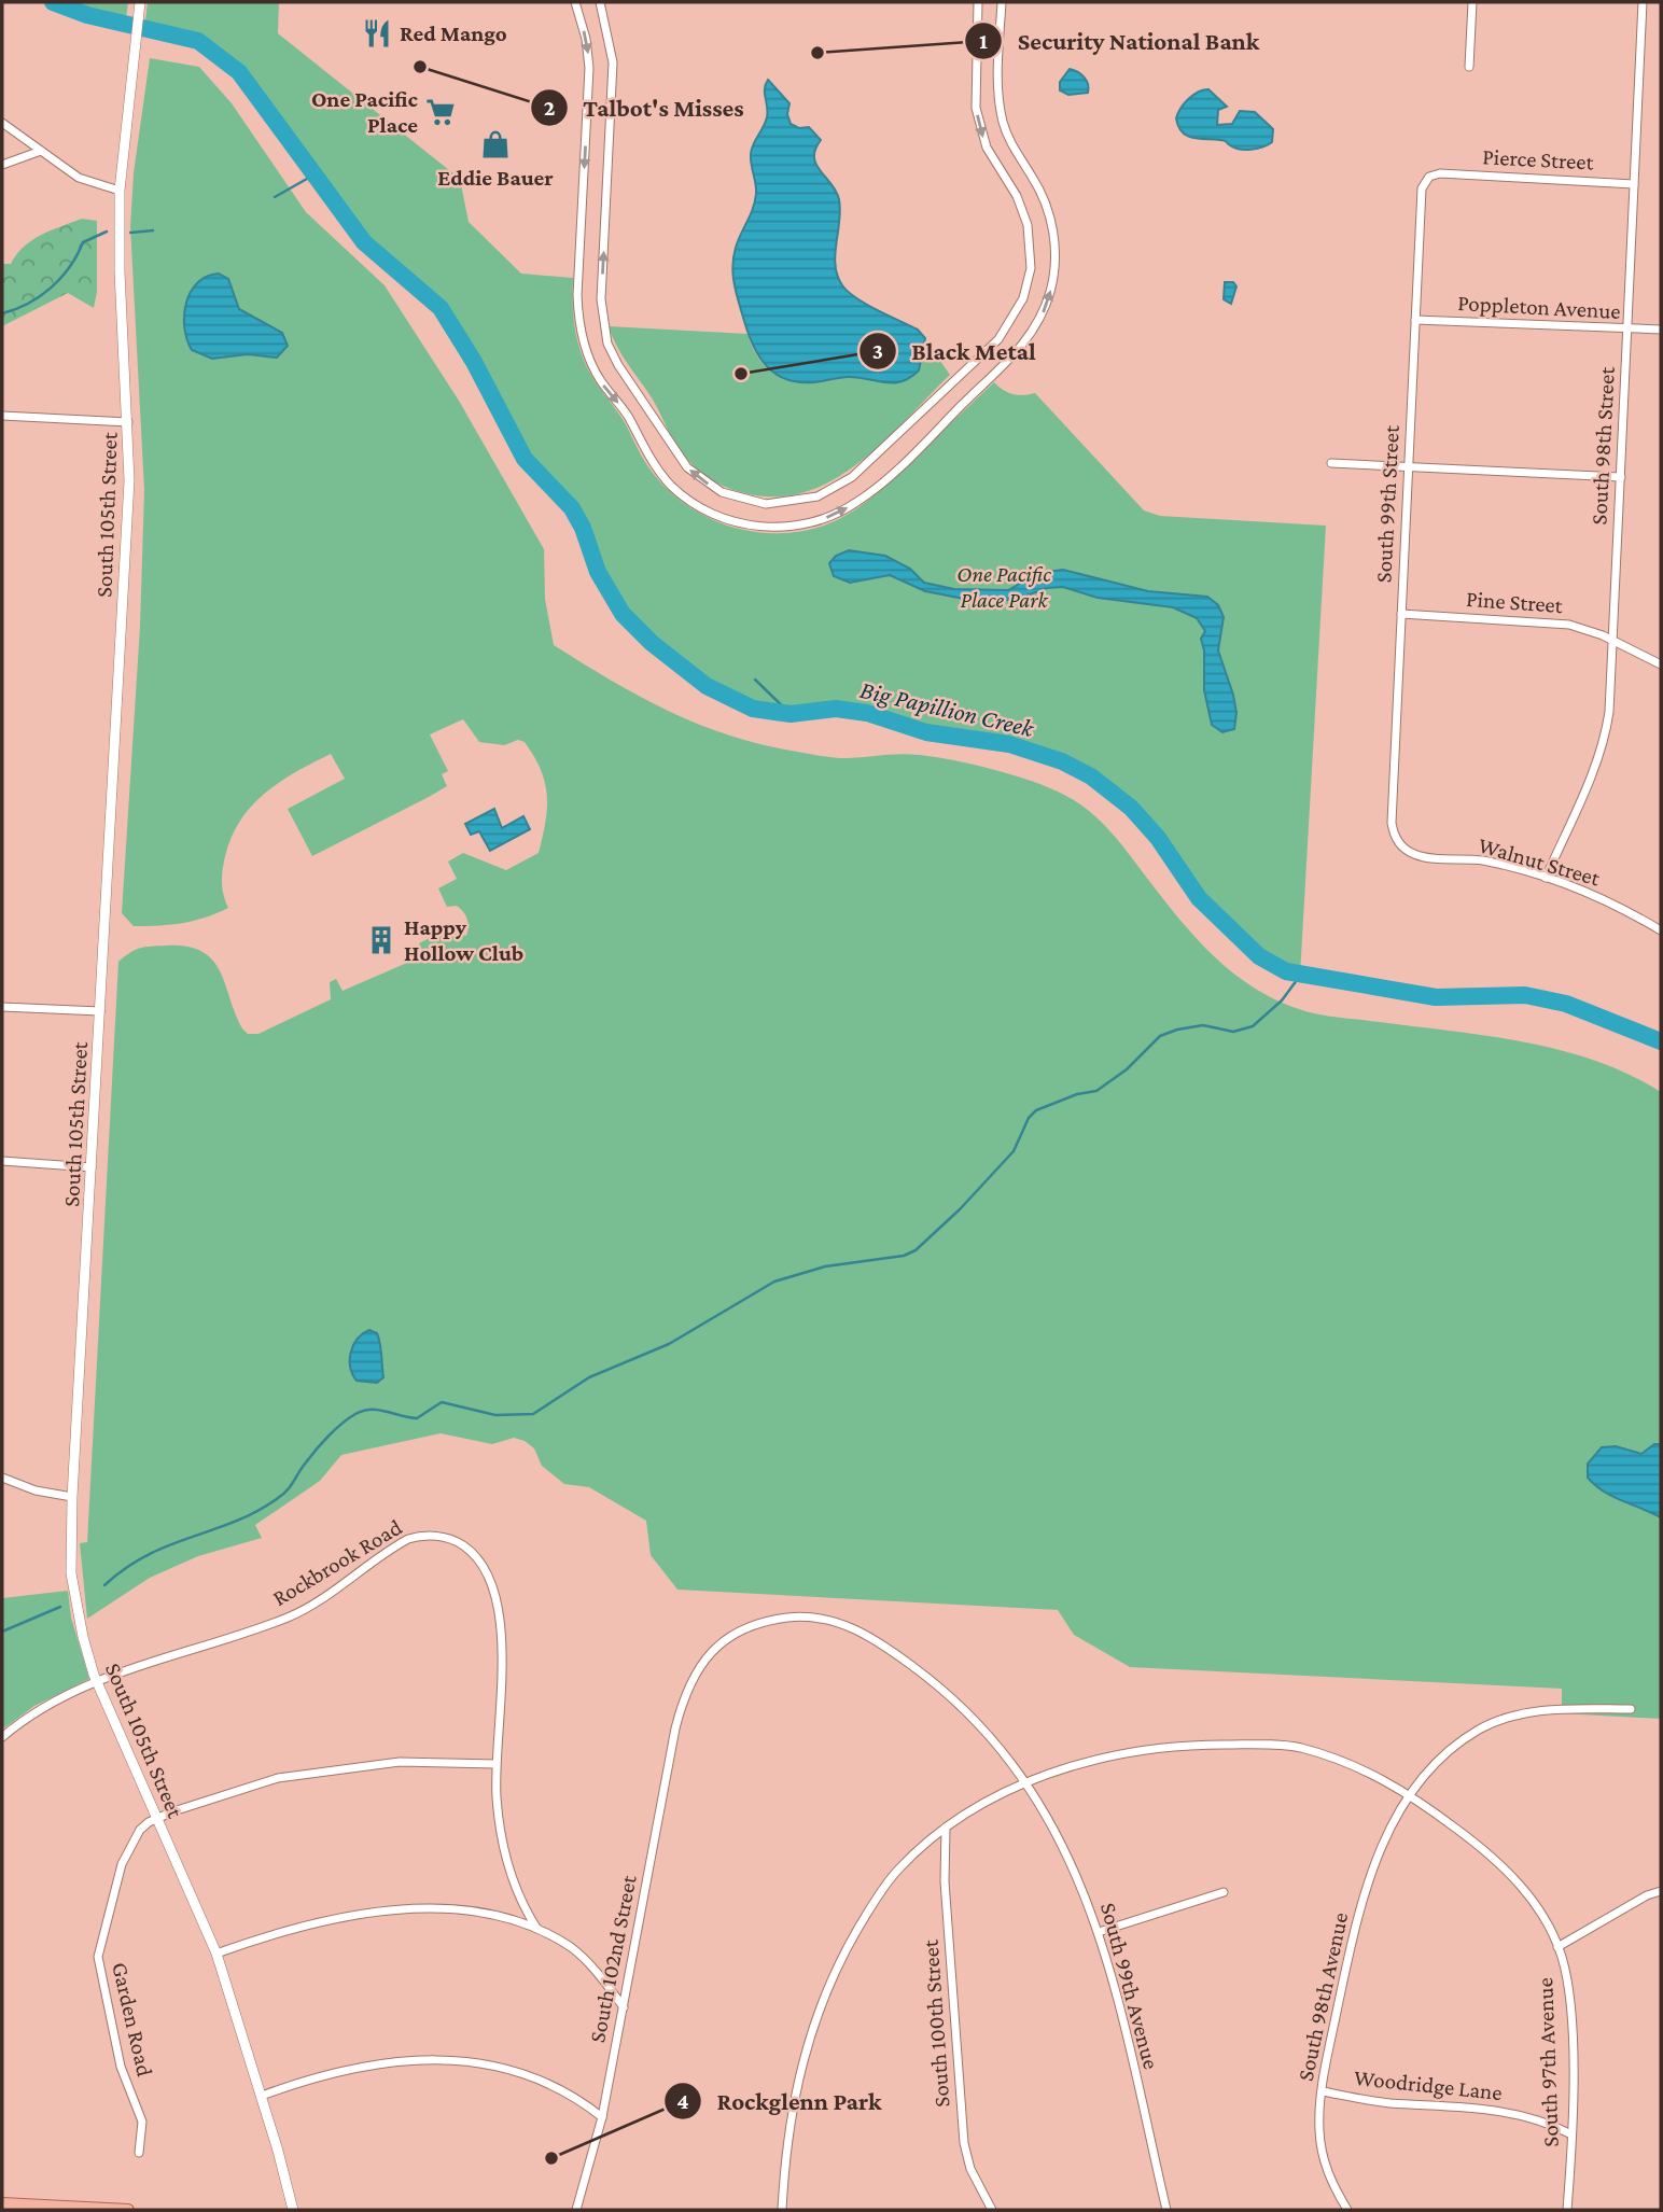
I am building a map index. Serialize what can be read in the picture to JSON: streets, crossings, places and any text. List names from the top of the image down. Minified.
{"streets":{"street":["Pierce Street","Poppleton Avenue","South 98th Street","South 99th Street","South 105th Street","Pine Street","Walnut Street","Rockbrook Road","South 102nd Street","South 99th Avenue","South 98th Avenue","Garden Road","South 100th Street","South 97th Avenue","Woodridge Lane"]},"crossings":[["Pierce Street","South 98th Street"],["Pierce Street","South 99th Street"],["Poppleton Avenue","South 98th Street"],["Poppleton Avenue","South 99th Street"],["South 98th Street","Pine Street"],["South 98th Street","Walnut Street"],["South 99th Street","Pine Street"],["South 99th Street","Walnut Street"],["South 105th Street","Rockbrook Road"],["South 105th Street","Garden Road"],["South 102nd Street","South 99th Avenue"],["South 98th Avenue","South 97th Avenue"],["South 98th Avenue","Woodridge Lane"],["South 97th Avenue","Woodridge Lane"]],"water":["Big Papillion Creek"],"parks":["One Pacific Place Park"],"places":{"restaurant":["Red Mango"],"other":["Security National Bank","Talbot's Misses","Black Metal","Rockglenn Park"],"supermarket":["One Pacific Place"],"shop":["Eddie Bauer"],"building":["Happy Hollow Club"]}}
